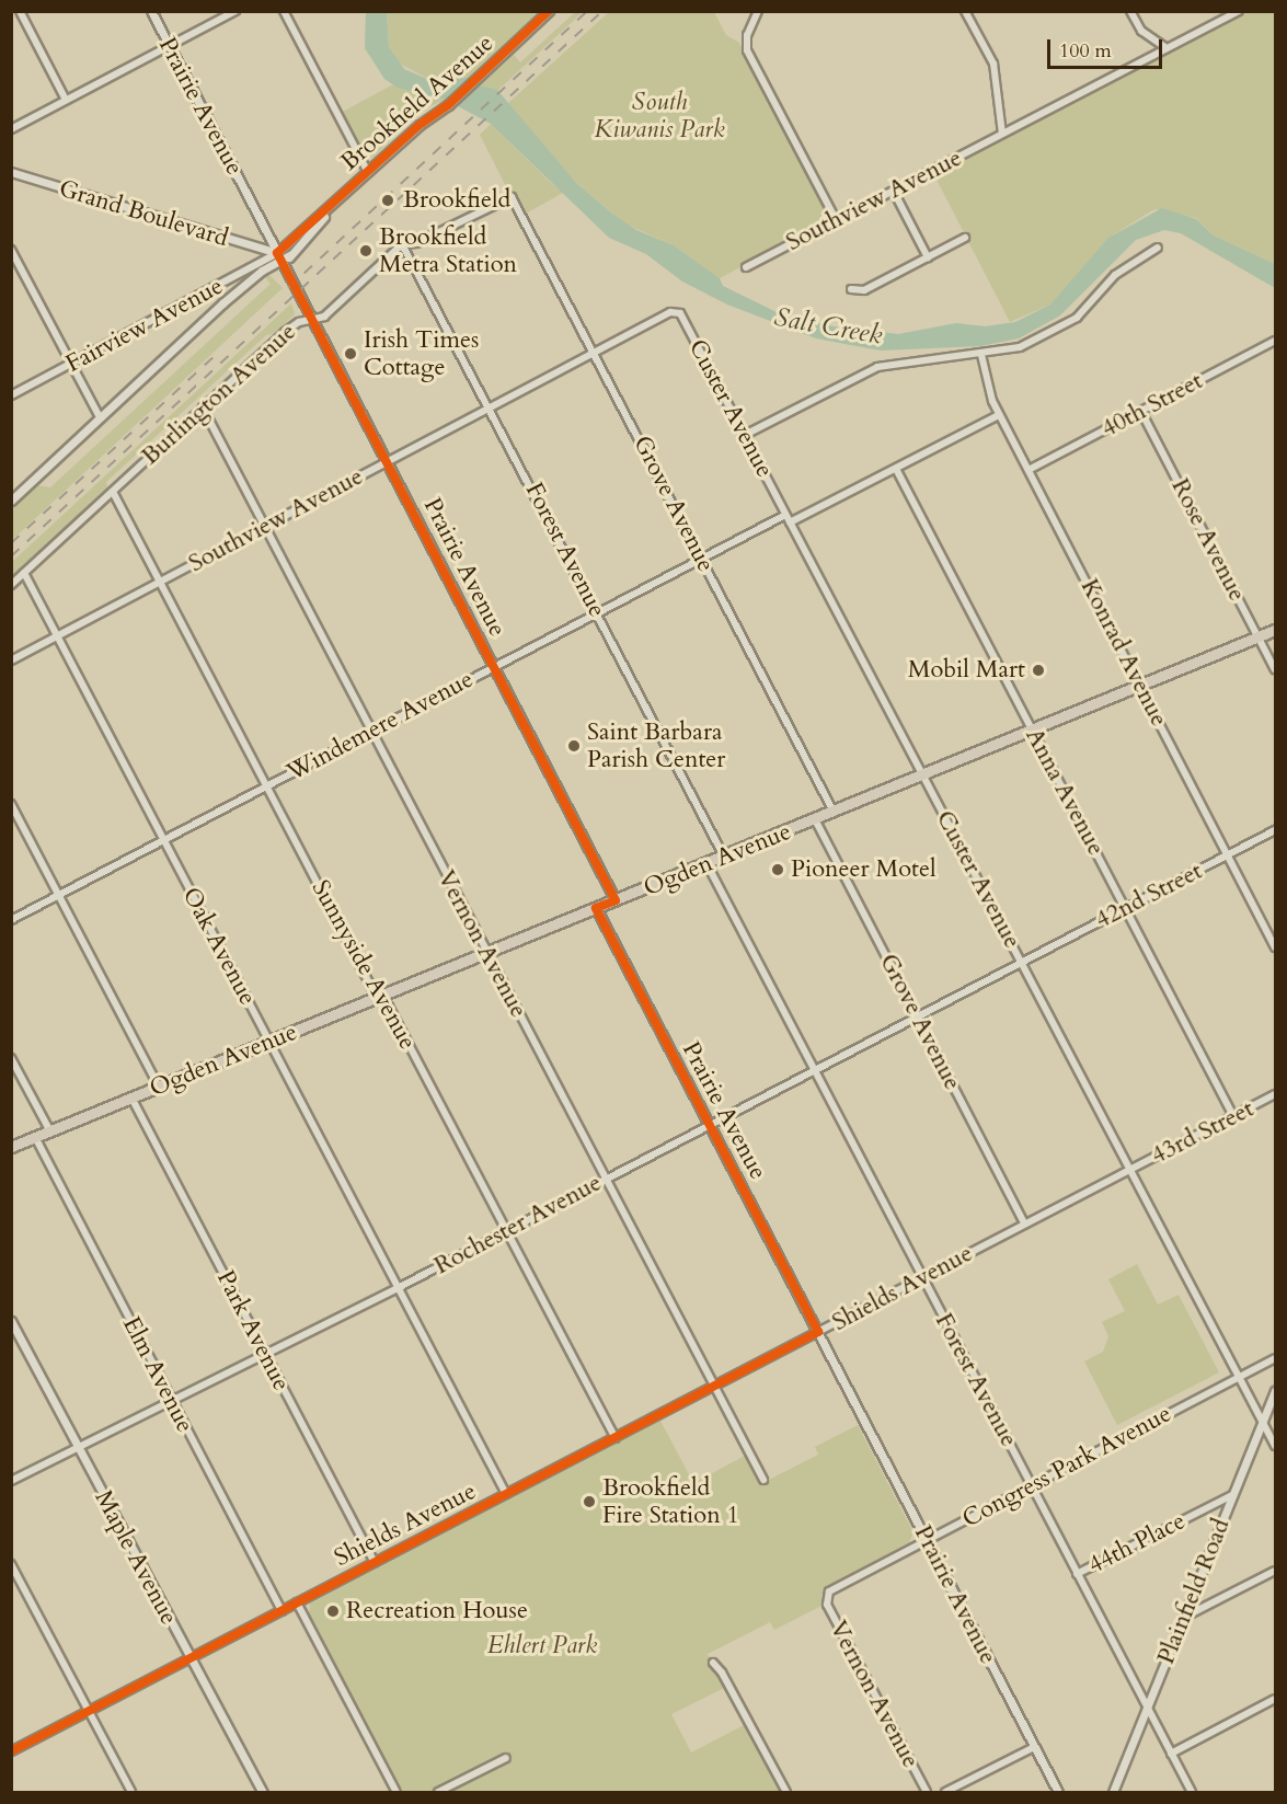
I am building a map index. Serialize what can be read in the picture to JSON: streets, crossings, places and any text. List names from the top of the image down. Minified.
{"streets":{"main road":["Ogden Avenue"],"street":["Brookfield Avenue","Prairie Avenue","Southview Avenue","Grand Boulevard","Fairview Avenue","Burlington Avenue","40th Street","Custer Avenue","Grove Avenue","Rose Avenue","Forest Avenue","Konrad Avenue","Windemere Avenue","Anna Avenue","42nd Street","Vernon Avenue","Oak Avenue","Sunnyside Avenue","43rd Street","Rochester Avenue","Shields Avenue","Park Avenue","Elm Avenue","Congress Park Avenue","44th Place","Maple Avenue","Plainfield Road"]},"crossings":[["Brookfield Avenue","Prairie Avenue"],["Brookfield Avenue","Grand Boulevard"],["Brookfield Avenue","Fairview Avenue"],["Prairie Avenue","Southview Avenue"],["Prairie Avenue","Grand Boulevard"],["Prairie Avenue","Fairview Avenue"],["Prairie Avenue","Burlington Avenue"],["Prairie Avenue","Windemere Avenue"],["Prairie Avenue","Ogden Avenue"],["Prairie Avenue","Rochester Avenue"],["Prairie Avenue","Shields Avenue"],["Prairie Avenue","Congress Park Avenue"],["Southview Avenue","Custer Avenue"],["Southview Avenue","Grove Avenue"],["Southview Avenue","Forest Avenue"],["Southview Avenue","Vernon Avenue"],["Southview Avenue","Oak Avenue"],["Southview Avenue","Sunnyside Avenue"],["Grand Boulevard","Fairview Avenue"],["Burlington Avenue","Grove Avenue"],["Burlington Avenue","Forest Avenue"],["Burlington Avenue","Vernon Avenue"],["Burlington Avenue","Oak Avenue"],["Burlington Avenue","Sunnyside Avenue"],["40th Street","Rose Avenue"],["40th Street","Konrad Avenue"],["Custer Avenue","Windemere Avenue"],["Custer Avenue","Ogden Avenue"],["Custer Avenue","42nd Street"],["Custer Avenue","43rd Street"],["Custer Avenue","Rochester Avenue"],["Custer Avenue","Shields Avenue"],["Custer Avenue","Congress Park Avenue"],["Custer Avenue","Plainfield Road"],["Grove Avenue","Windemere Avenue"],["Grove Avenue","Ogden Avenue"],["Grove Avenue","Rochester Avenue"],["Grove Avenue","Shields Avenue"],["Rose Avenue","Ogden Avenue"],["Forest Avenue","Windemere Avenue"],["Forest Avenue","Ogden Avenue"],["Forest Avenue","Rochester Avenue"],["Forest Avenue","Shields Avenue"],["Forest Avenue","Congress Park Avenue"],["Forest Avenue","44th Place"],["Forest Avenue","Plainfield Road"],["Konrad Avenue","Ogden Avenue"],["Konrad Avenue","42nd Street"],["Windemere Avenue","Vernon Avenue"],["Windemere Avenue","Oak Avenue"],["Windemere Avenue","Sunnyside Avenue"],["Anna Avenue","Ogden Avenue"],["Anna Avenue","42nd Street"],["Anna Avenue","43rd Street"],["Ogden Avenue","Vernon Avenue"],["Ogden Avenue","Oak Avenue"],["Ogden Avenue","Sunnyside Avenue"],["Ogden Avenue","Park Avenue"],["Ogden Avenue","Elm Avenue"],["42nd Street","Rochester Avenue"],["Vernon Avenue","Rochester Avenue"],["Vernon Avenue","Shields Avenue"],["Vernon Avenue","Congress Park Avenue"],["Oak Avenue","Rochester Avenue"],["Oak Avenue","Shields Avenue"],["Sunnyside Avenue","Rochester Avenue"],["Sunnyside Avenue","Shields Avenue"],["43rd Street","Shields Avenue"],["Rochester Avenue","Park Avenue"],["Rochester Avenue","Elm Avenue"],["Rochester Avenue","Maple Avenue"],["Shields Avenue","Park Avenue"],["Shields Avenue","Elm Avenue"],["Shields Avenue","Maple Avenue"],["44th Place","Plainfield Road"]],"water":["Salt Creek"],"parks":["South Kiwanis Park","Ehlert Park"],"places":["Brookfield","Brookfield Metra Station","Irish Times Cottage","Mobil Mart","Saint Barbara Parish Center","Pioneer Motel","Brookfield Fire Station 1","Recreation House"],"scale_bar":"100 m"}
